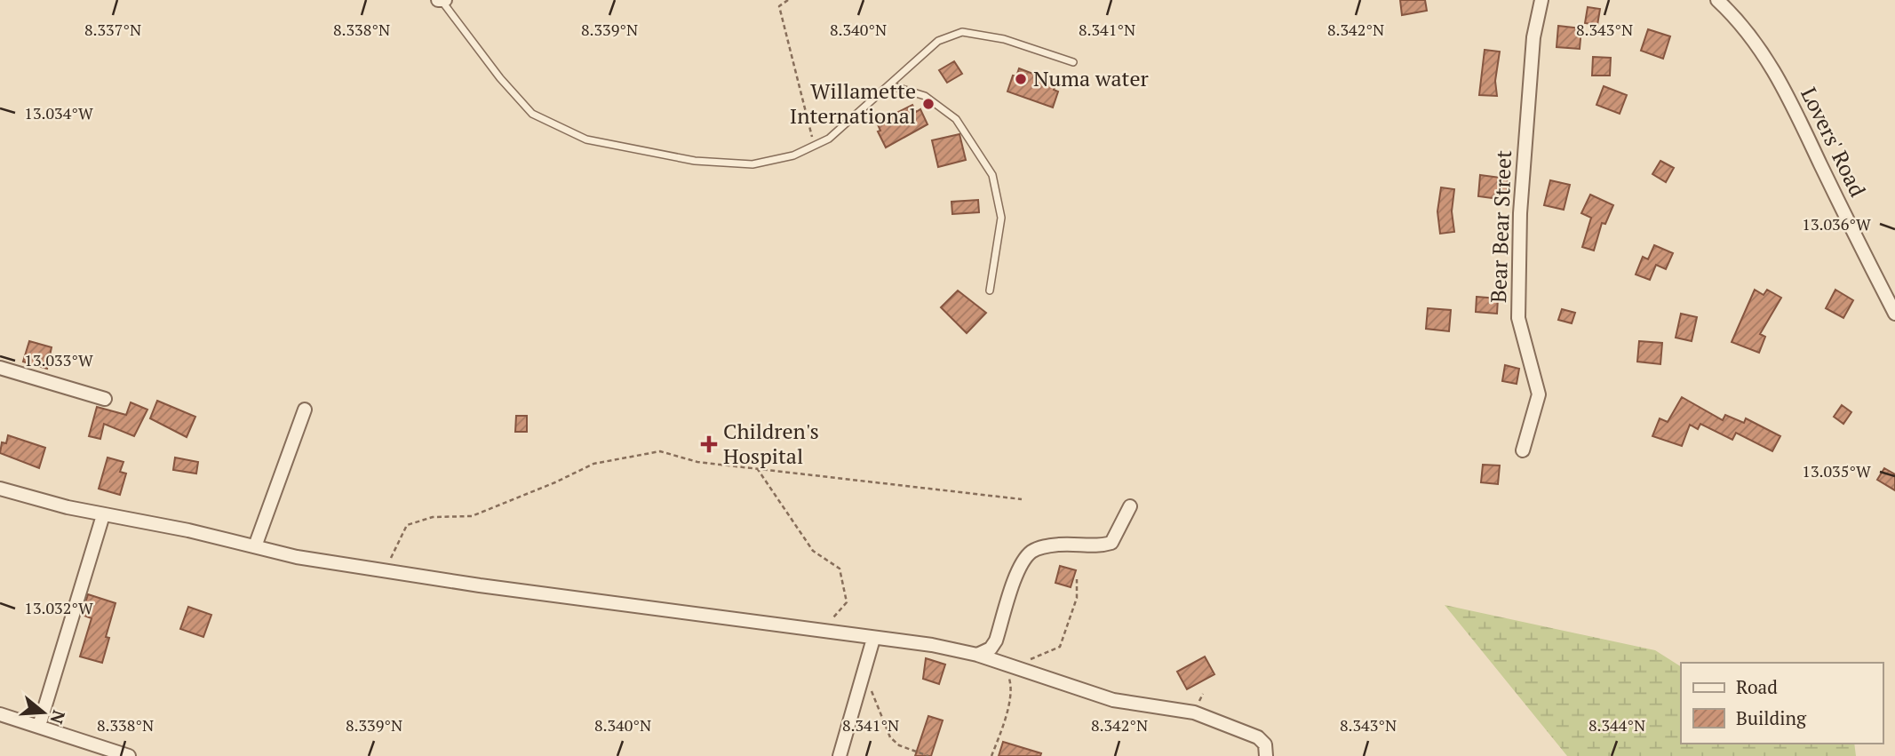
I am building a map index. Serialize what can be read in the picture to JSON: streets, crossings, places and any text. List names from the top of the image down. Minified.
{"streets":{"street":["Lovers' Road","Bear Bear Street"]},"places":{"other":["Numa water","Willamette International"],"health":["Children's Hospital"]},"legend":["Road","Building"],"north":"right","coordinates":["8.337°N","8.338°N","8.339°N","8.340°N","8.341°N","8.342°N","8.343°N","13.034°W","13.036°W","13.033°W","13.035°W","13.032°W","8.344°N"]}
